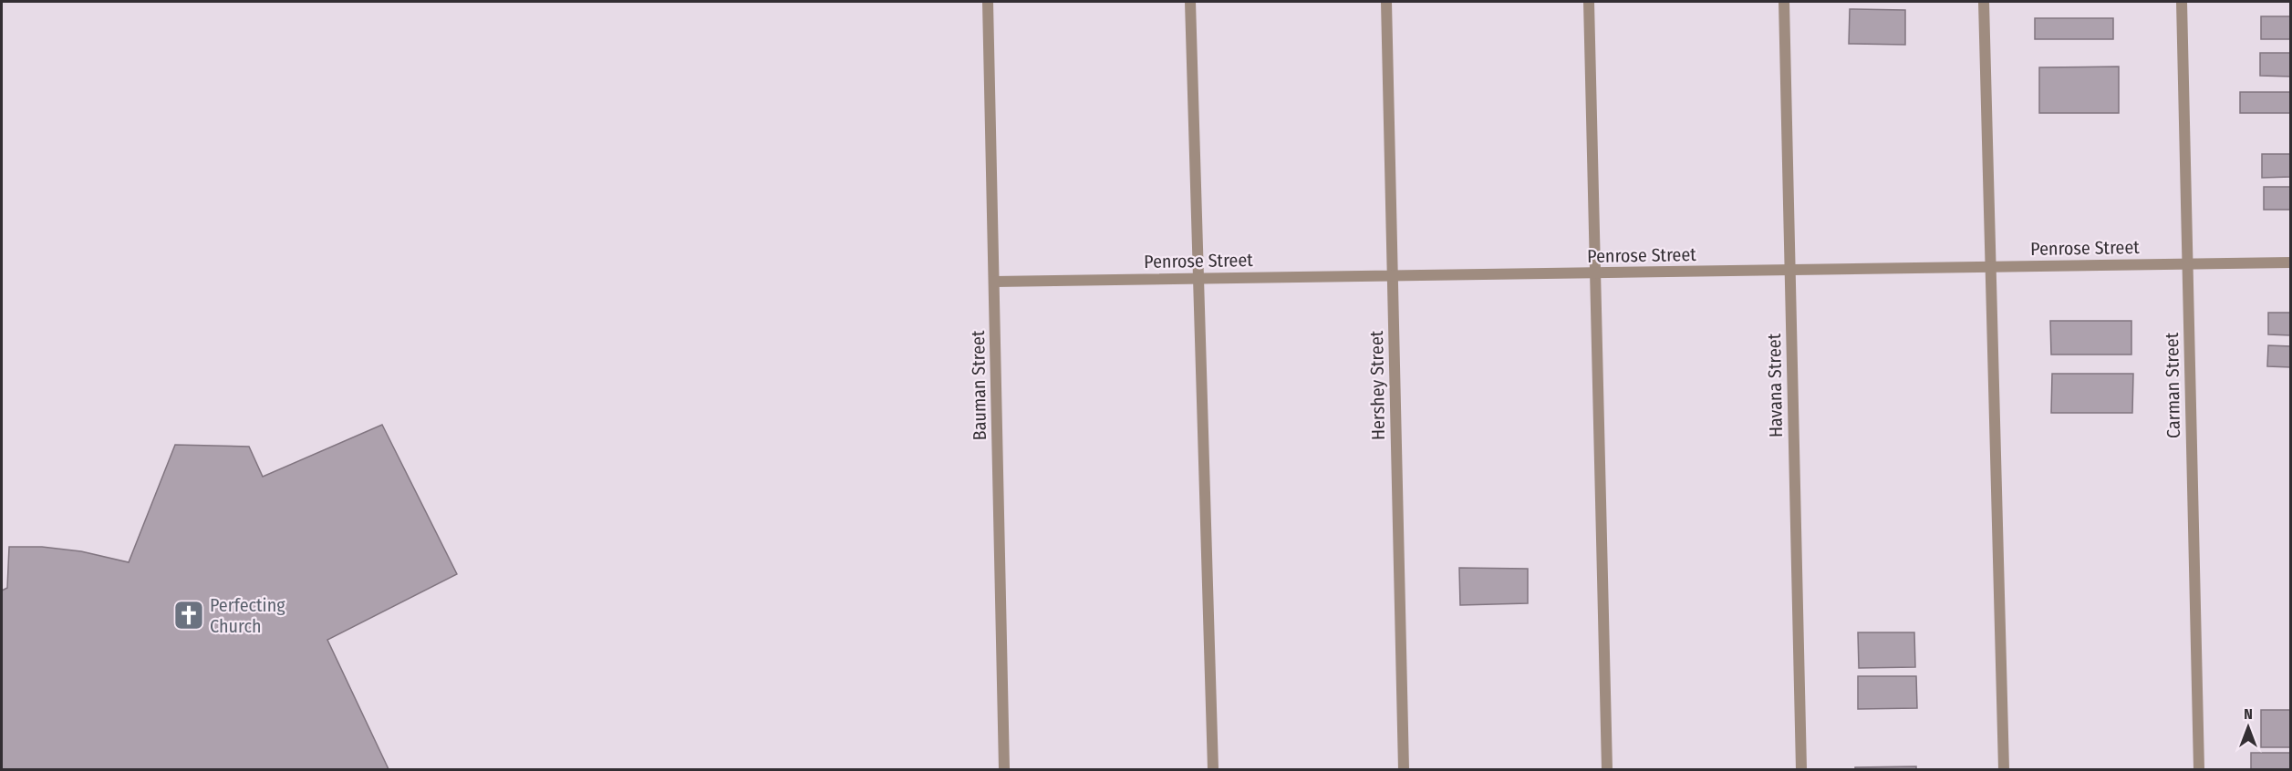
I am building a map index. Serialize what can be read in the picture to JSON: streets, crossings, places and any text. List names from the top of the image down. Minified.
{"streets":{"street":["Penrose Street","Bauman Street","Hershey Street","Havana Street","Carman Street"]},"crossings":[["Penrose Street","Bauman Street"],["Penrose Street","Hershey Street"],["Penrose Street","Havana Street"],["Penrose Street","Carman Street"]],"places":{"church":["Perfecting Church"]},"north":"top"}
